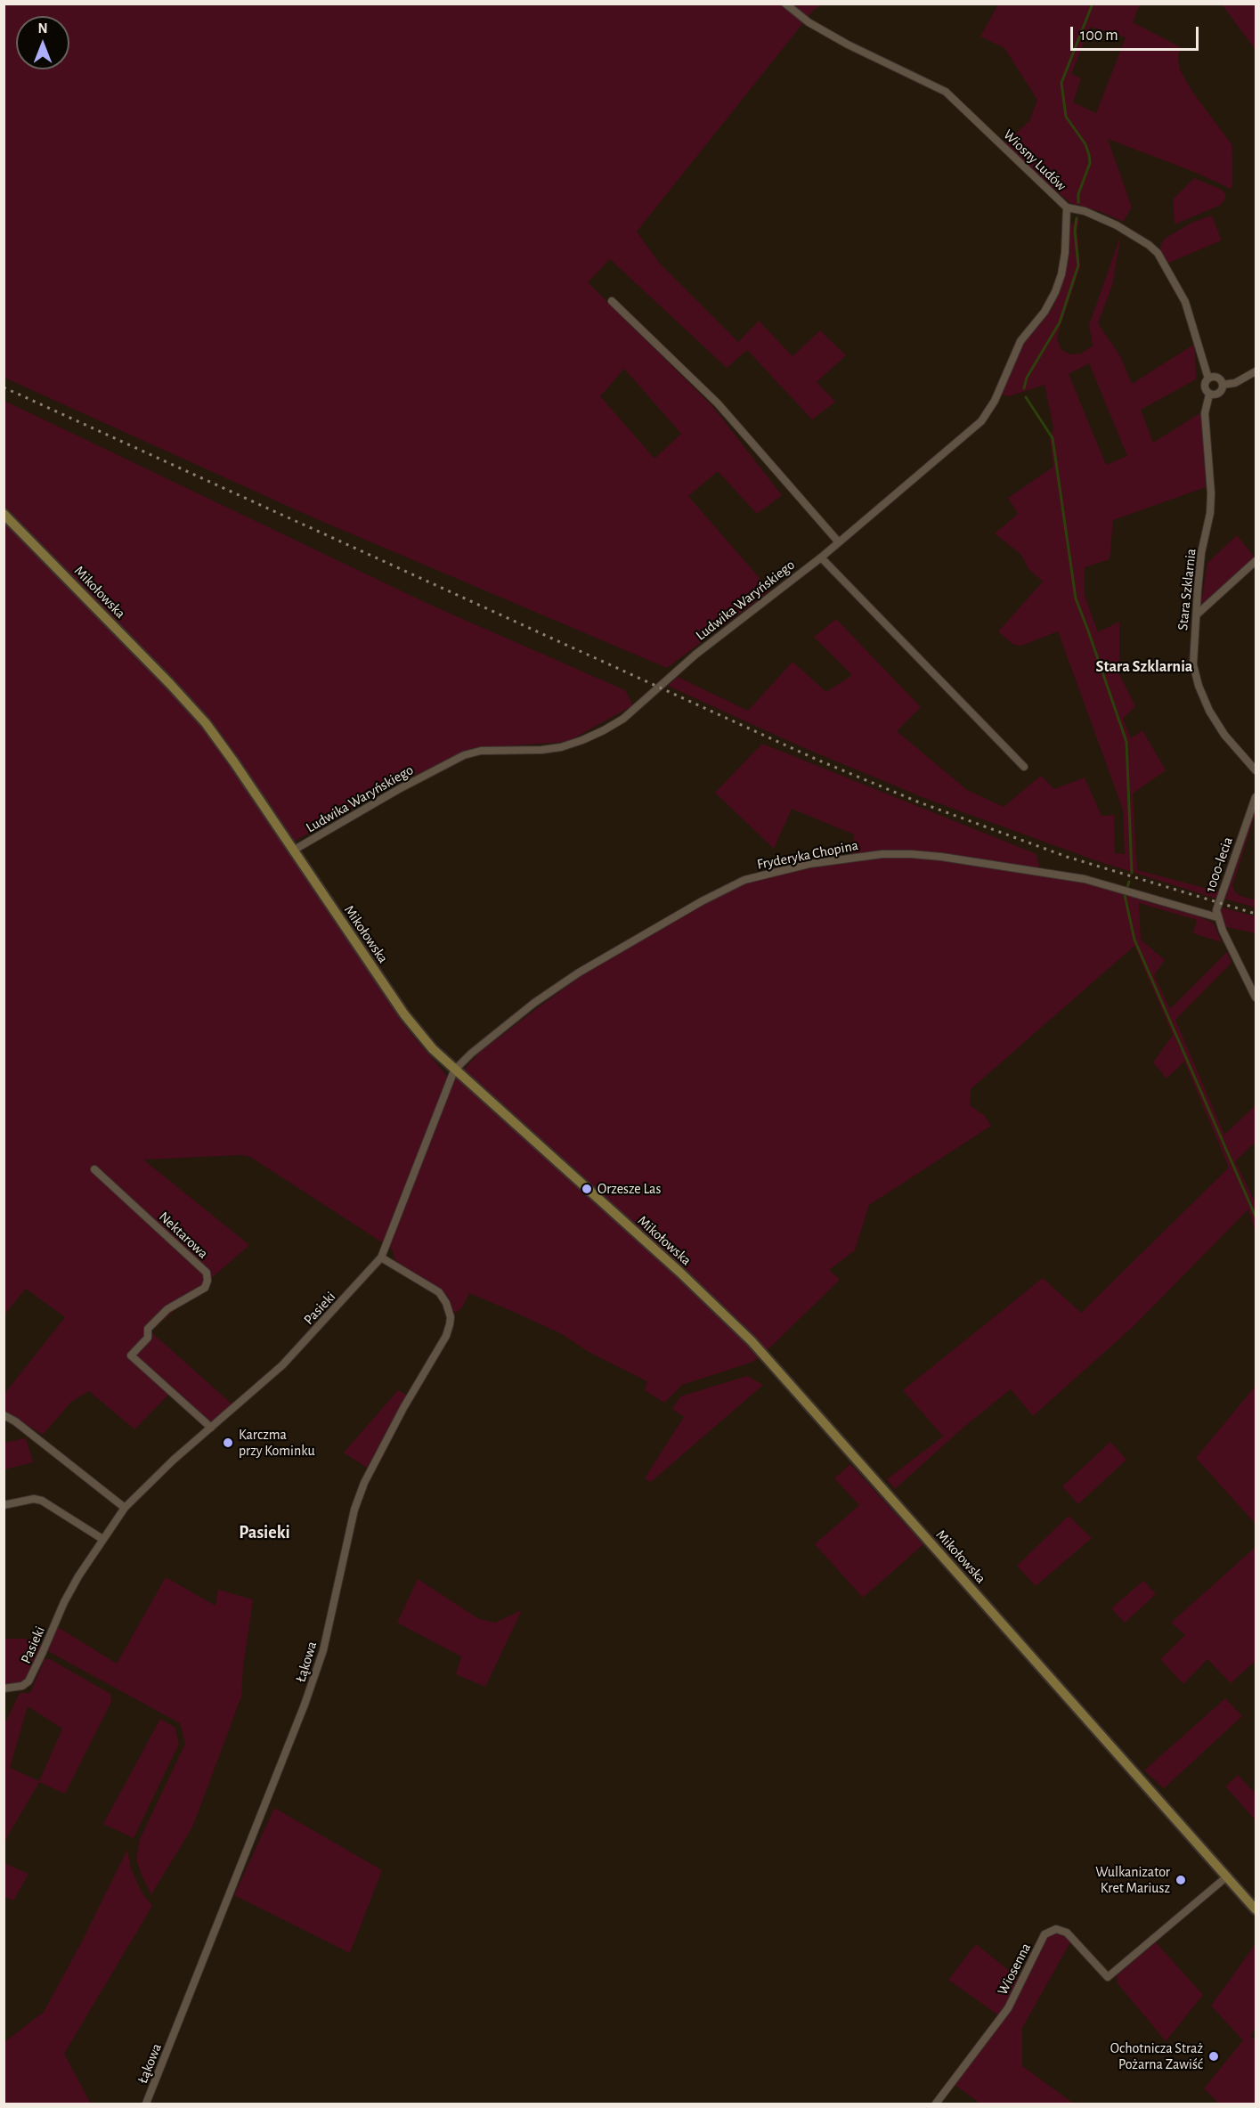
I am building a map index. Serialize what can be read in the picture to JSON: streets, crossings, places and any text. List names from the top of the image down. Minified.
{"streets":{"main road":["Mikołowska"],"street":["Wiosny Ludów","Stara Szklarnia","Ludwika Waryńskiego","Fryderyka Chopina","1000-lecia","Nektarowa","Pasieki","Łąkowa","Wiosenna"]},"crossings":[["Wiosny Ludów","Stara Szklarnia"],["Wiosny Ludów","Ludwika Waryńskiego"],["Mikołowska","Ludwika Waryńskiego"],["Mikołowska","Fryderyka Chopina"],["Mikołowska","Pasieki"],["Mikołowska","Wiosenna"],["Fryderyka Chopina","1000-lecia"],["Fryderyka Chopina","Pasieki"],["Nektarowa","Pasieki"],["Pasieki","Łąkowa"]],"districts":["Stara Szklarnia","Pasieki"],"places":["Orzesze Las","Karczma przy Kominku","Wulkanizator Kret Mariusz","Ochotnicza Straż Pożarna Zawiść"],"scale_bar":"100 m","north":"top"}
